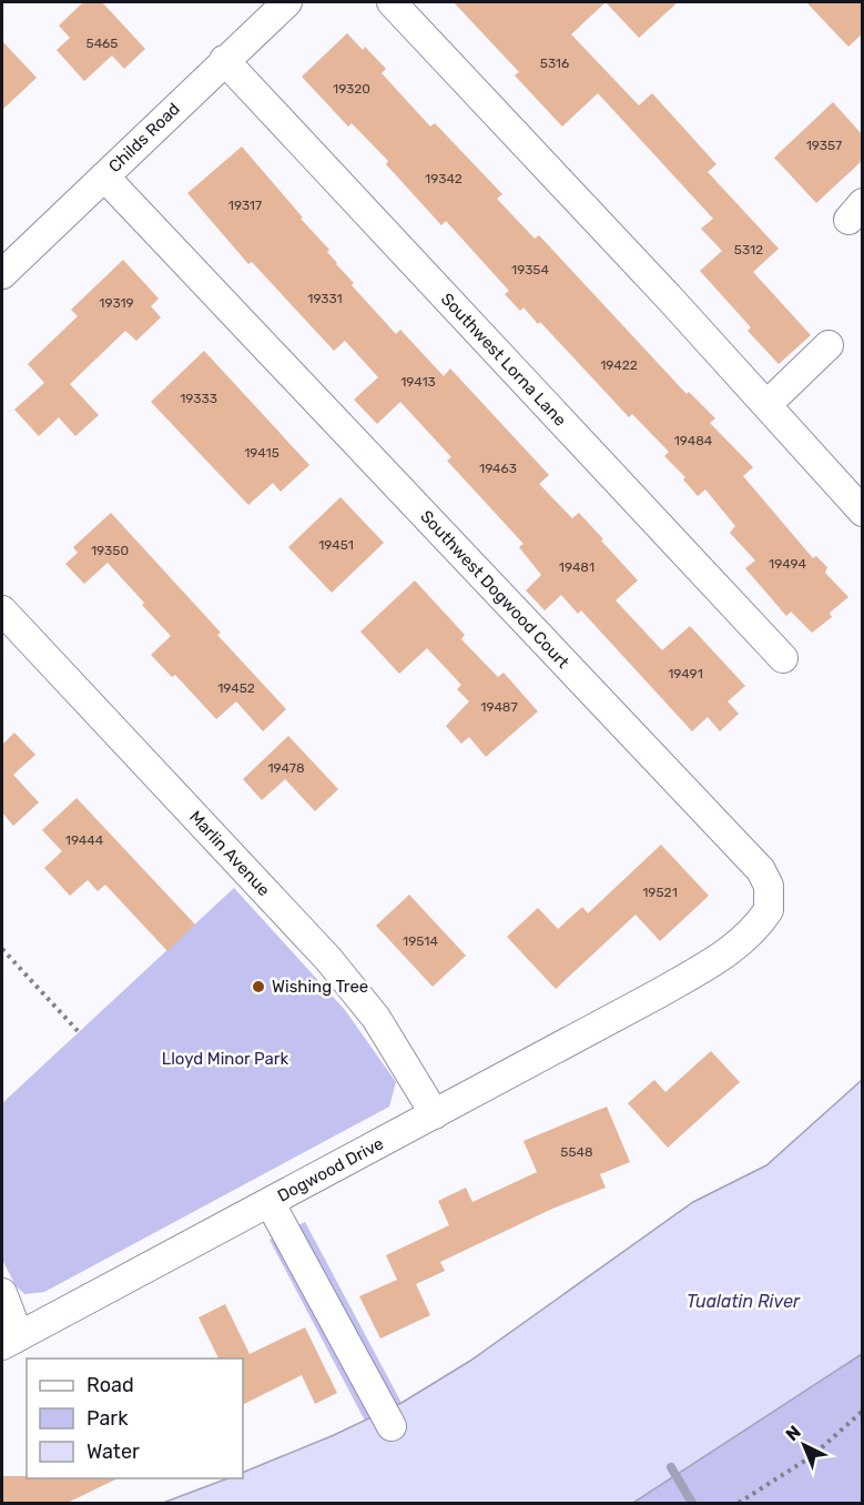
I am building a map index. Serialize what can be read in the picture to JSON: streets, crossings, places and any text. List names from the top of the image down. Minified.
{"streets":{"street":["Childs Road","Southwest Lorna Lane","Southwest Dogwood Court","Marlin Avenue","Dogwood Drive"]},"crossings":[["Childs Road","Southwest Lorna Lane"],["Childs Road","Southwest Dogwood Court"],["Southwest Dogwood Court","Dogwood Drive"],["Marlin Avenue","Dogwood Drive"]],"water":["Tualatin River"],"parks":["Lloyd Minor Park"],"places":["Wishing Tree"],"house_numbers":["5465","5316","19320","19357","19342","19317","5312","19354","19331","19319","19422","19413","19333","19484","19415","19463","19451","19350","19494","19481","19491","19452","19487","19478","19444","19521","19514","5548"],"legend":["Road","Park","Water"],"north":"top left"}
